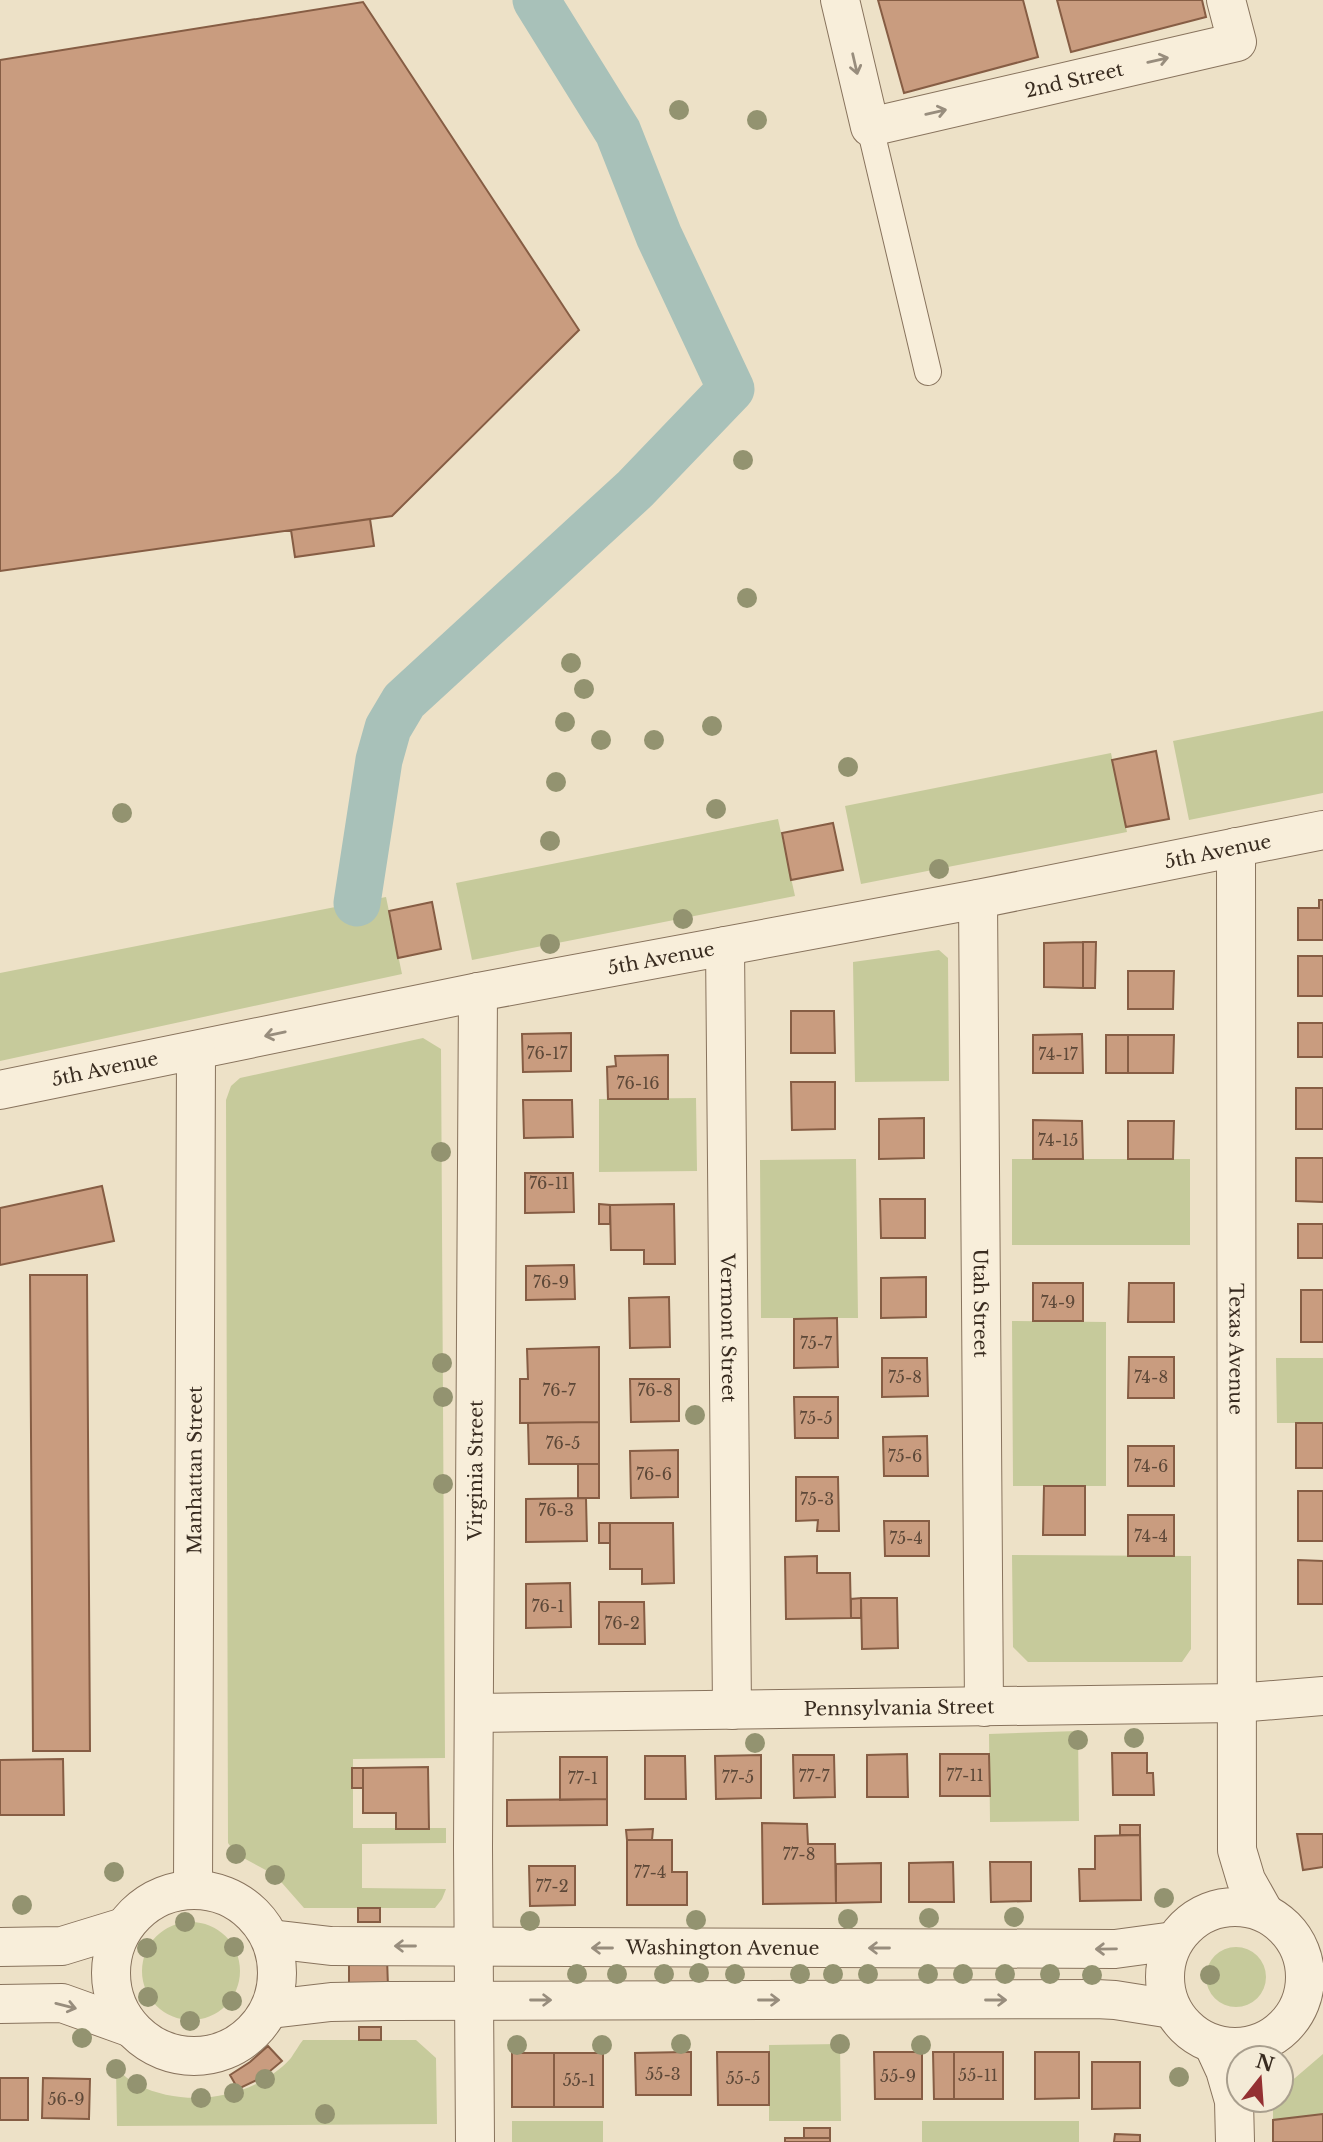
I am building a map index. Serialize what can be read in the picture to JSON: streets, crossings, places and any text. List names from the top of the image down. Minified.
{"streets":{"street":["2nd Street","5th Avenue","Utah Street","Vermont Street","Texas Avenue","Virginia Street","Manhattan Street","Pennsylvania Street","Washington Avenue"]},"crossings":[["5th Avenue","Utah Street"],["5th Avenue","Vermont Street"],["5th Avenue","Texas Avenue"],["5th Avenue","Virginia Street"],["5th Avenue","Manhattan Street"],["Utah Street","Pennsylvania Street"],["Vermont Street","Pennsylvania Street"],["Texas Avenue","Pennsylvania Street"],["Virginia Street","Pennsylvania Street"],["Virginia Street","Washington Avenue"],["Manhattan Street","Washington Avenue"]],"one_way":["2nd Street"],"house_numbers":["76-17","74-17","76-16","74-15","76-11","76-9","74-9","75-7","75-8","74-8","76-7","76-8","75-5","76-5","75-6","74-6","76-6","75-3","76-3","74-4","75-4","76-1","76-2","77-11","77-7","77-5","77-1","77-8","77-4","77-2","55-3","55-11","55-9","55-5","55-1","56-9"],"north":"top"}
